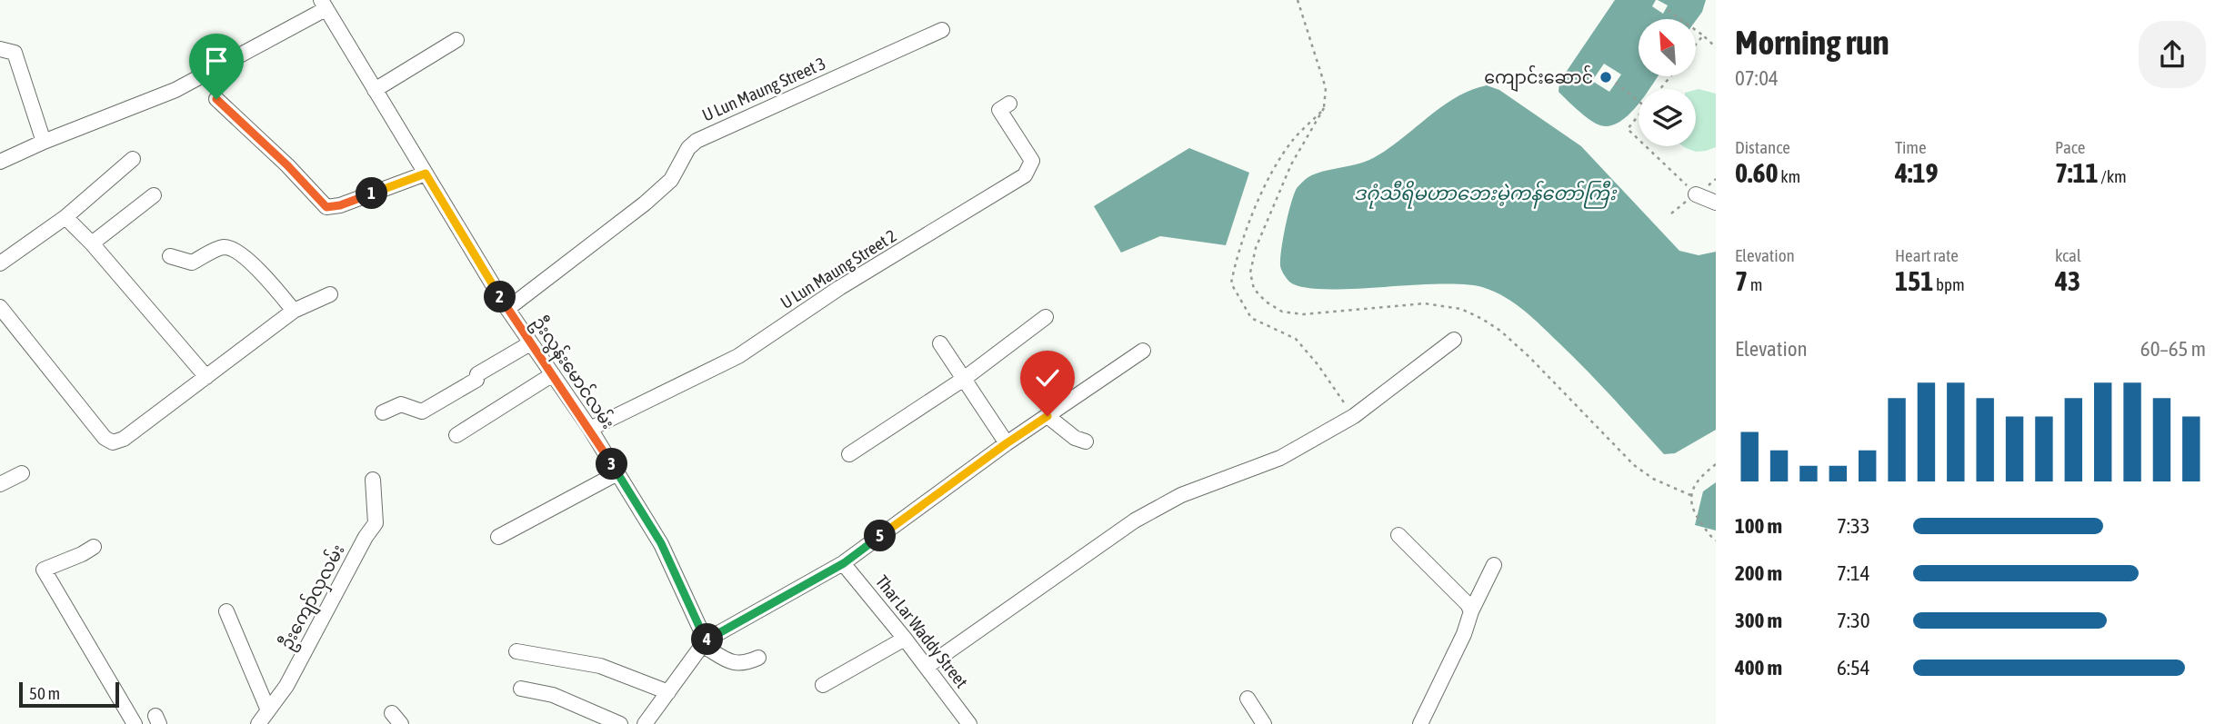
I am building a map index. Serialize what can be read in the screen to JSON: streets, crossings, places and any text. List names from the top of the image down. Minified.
{"streets":{"street":["U Lun Maung Street 3","U Lun Maung Street 2","ဦးလွန်းမောင်လမ်း","ဦးကျော်လှလမ်း","Thar Lar Waddy Street"]},"crossings":[["U Lun Maung Street 3","ဦးလွန်းမောင်လမ်း"],["U Lun Maung Street 2","ဦးလွန်းမောင်လမ်း"]],"water":["ဒဂုံသီရိမဟာဘေးမဲ့ကန်တော်ကြီး"],"places":["ကျောင်းဆောင်"],"scale_bar":"50 m","north":"top left","page":{"heading":["Morning run","07:04"],"stats":[["Distance","0.60 km"],["Time","4:19"],["Pace","7:11 /km"],["Elevation","7 m"],["Heart rate","151 bpm"],["kcal","43"]],"pins":["1","2","3","5","4"],"chart":["Elevation","60–65 m"],"list":[{"name":"100 m","note":"7:33"},{"name":"200 m","note":"7:14"},{"name":"300 m","note":"7:30"},{"name":"400 m","note":"6:54"}],"scale":"50 m"}}
